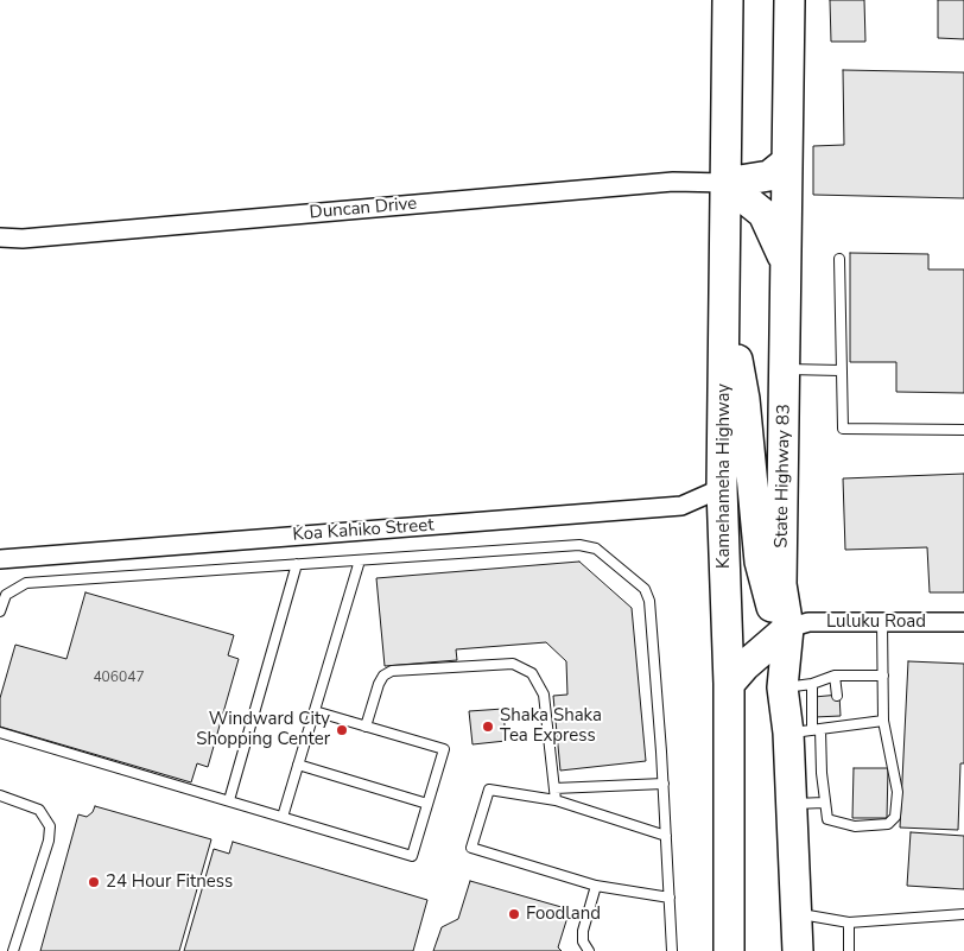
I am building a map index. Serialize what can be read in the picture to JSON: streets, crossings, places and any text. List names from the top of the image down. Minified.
{"streets":{"main road":["Kamehameha Highway","State Highway 83"],"street":["Duncan Drive","Koa Kahiko Street","Luluku Road"]},"crossings":[["Duncan Drive","Kamehameha Highway"],["Kamehameha Highway","Koa Kahiko Street"],["State Highway 83","Luluku Road"]],"places":["Shaka Shaka Tea Express","Windward City Shopping Center","24 Hour Fitness","Foodland"],"house_numbers":["406047"]}
